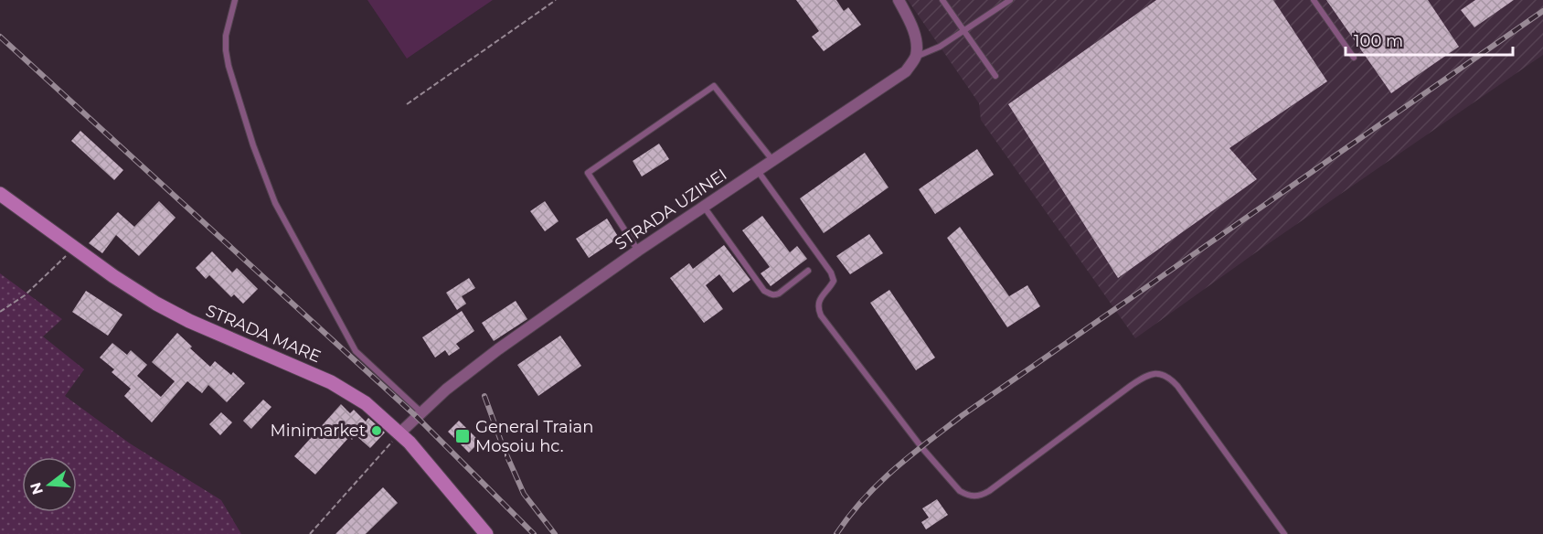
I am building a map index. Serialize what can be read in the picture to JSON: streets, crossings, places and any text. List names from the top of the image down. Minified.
{"streets":{"main road":["STRADA MARE"],"street":["STRADA UZINEI"]},"crossings":[["STRADA UZINEI","STRADA MARE"]],"places":{"other":["Minimarket"],"transit":["General Traian Moșoiu hc."]},"scale_bar":"100 m","north":"left"}
